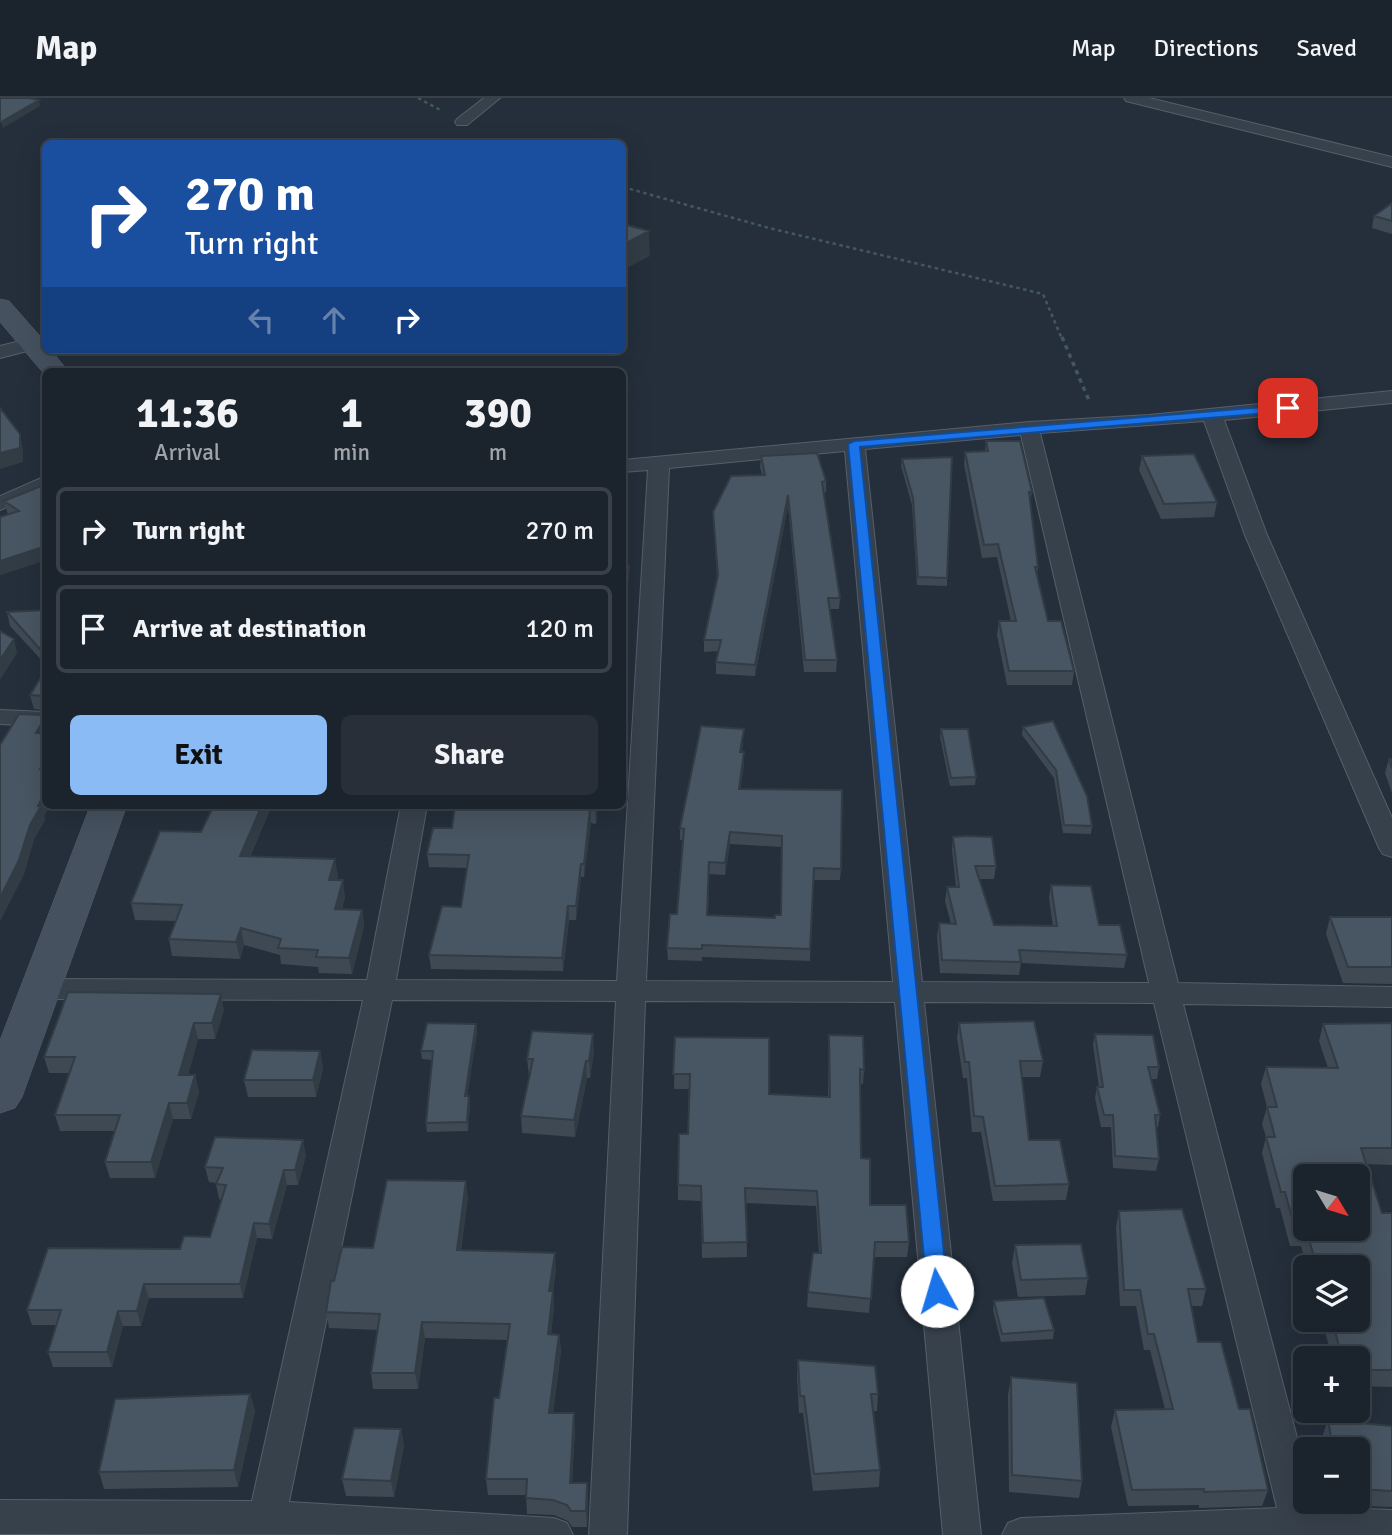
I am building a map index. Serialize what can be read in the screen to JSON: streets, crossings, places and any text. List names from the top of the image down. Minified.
{"north":"bottom right","page":{"header":"Map","nav":["Map","Directions","Saved"],"turn":["270 m","Turn right"],"eta":["11:36","Arrival","1","min","390","m"],"list":[{"name":"Turn right","value":"270 m"},{"name":"Arrive at destination","value":"120 m"}],"buttons":["Exit","Share"],"map_buttons":["+","−"]}}
